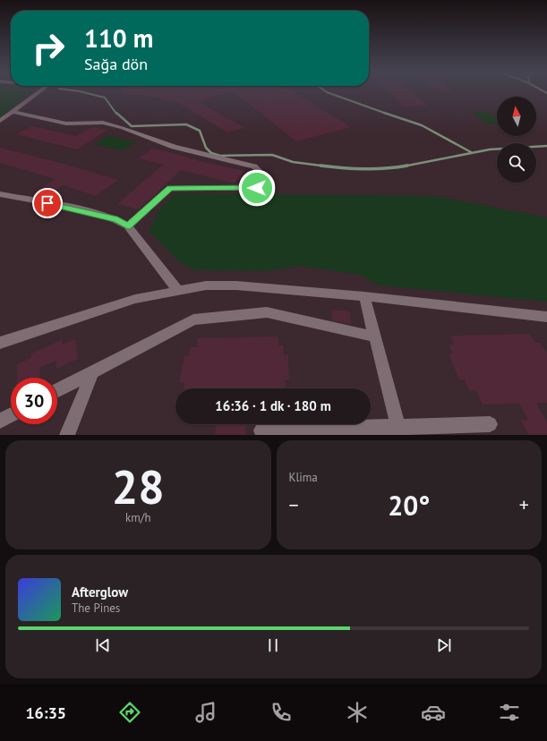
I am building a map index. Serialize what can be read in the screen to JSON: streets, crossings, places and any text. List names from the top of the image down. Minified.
{"north":"top","page":{"turn":["110 m","Sağa dön"],"limit":"30","trip":"16:36 · 1 dk · 180 m","tile":[["28","km/h"],"Klima"],"heat":["−","20°","+"],"song":["Afterglow","The Pines"],"tabs":"16:35"}}
